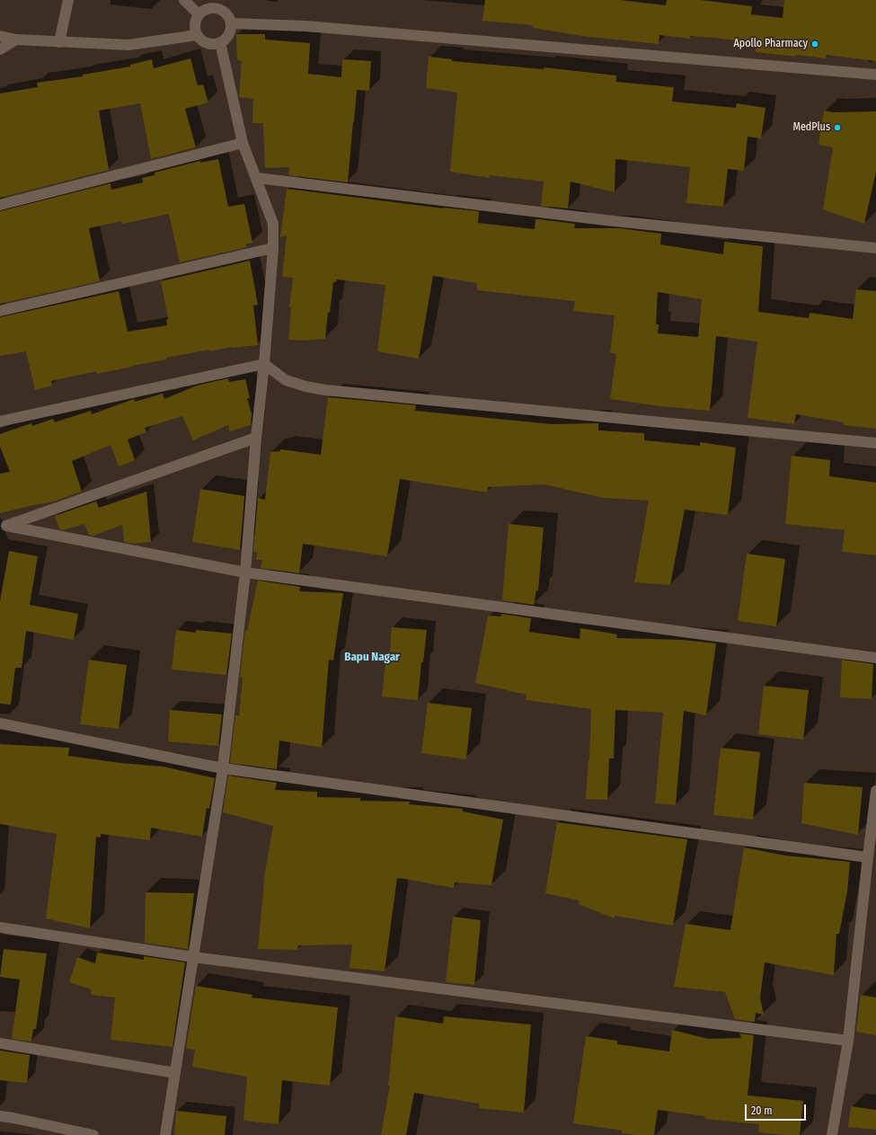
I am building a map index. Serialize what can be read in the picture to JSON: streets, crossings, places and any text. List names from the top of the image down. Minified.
{"districts":["Bapu Nagar"],"places":["Apollo Pharmacy","MedPlus"],"scale_bar":"20 m"}
